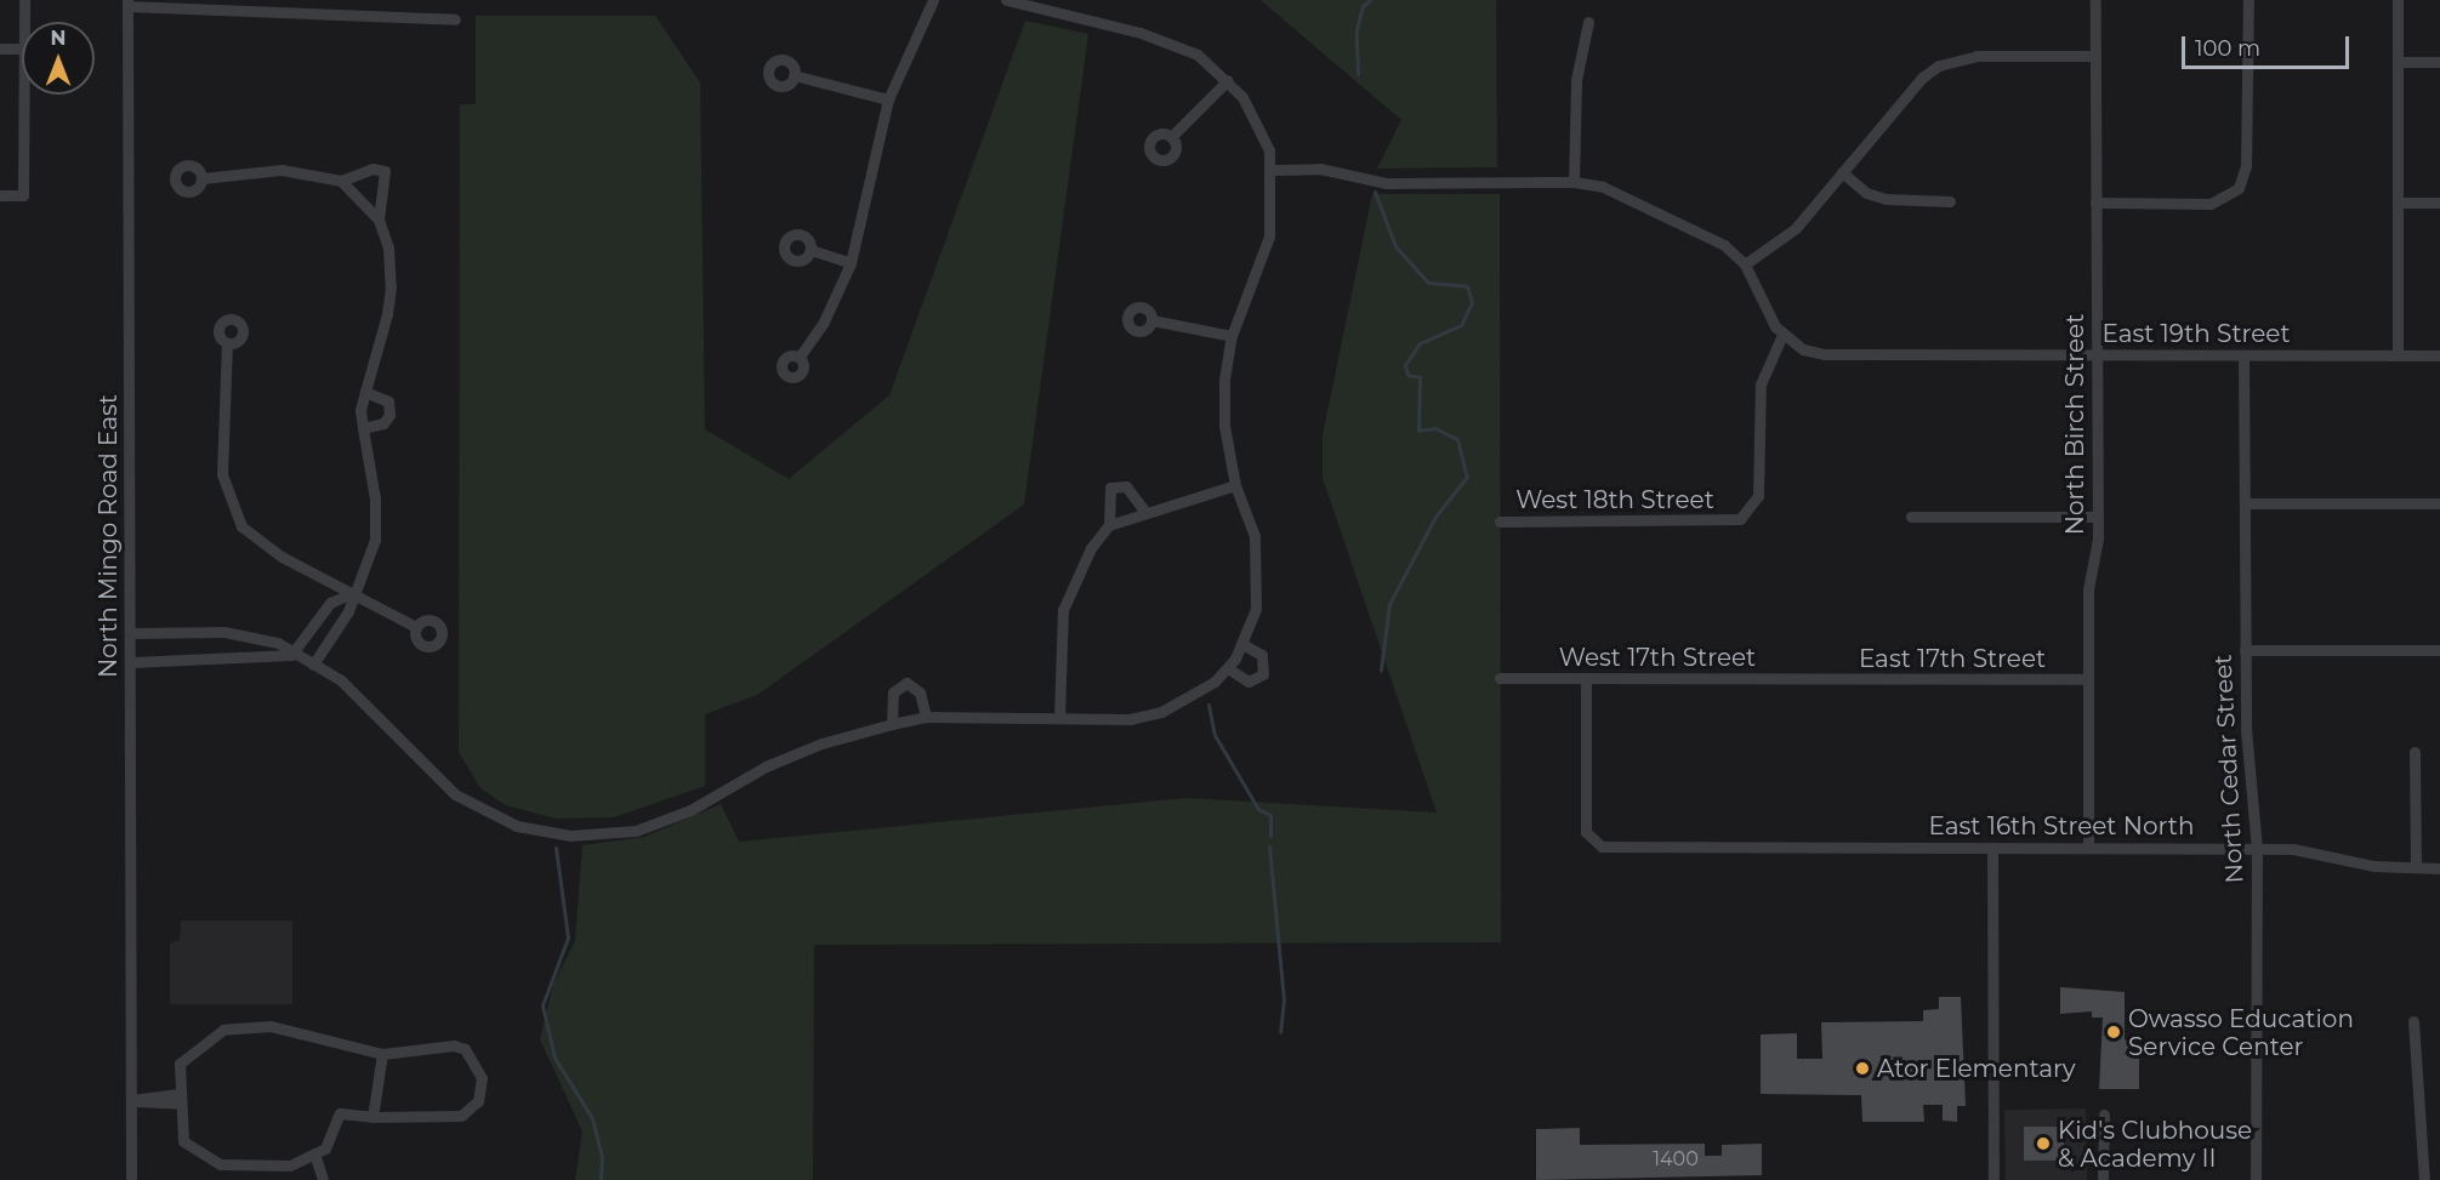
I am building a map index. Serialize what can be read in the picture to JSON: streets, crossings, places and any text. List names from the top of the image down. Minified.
{"streets":{"street":["East 19th Street","North Birch Street","West 18th Street","North Mingo Road East","West 17th Street","East 17th Street","North Cedar Street","East 16th Street North"]},"crossings":[["East 19th Street","North Birch Street"],["East 19th Street","West 18th Street"],["East 19th Street","North Cedar Street"],["North Birch Street","East 17th Street"],["North Birch Street","East 16th Street North"],["West 17th Street","East 17th Street"],["West 17th Street","East 16th Street North"],["North Cedar Street","East 16th Street North"]],"places":["Owasso Education Service Center","Ator Elementary","Kid's Clubhouse & Academy II"],"house_numbers":["1400"],"scale_bar":"100 m","north":"top"}
